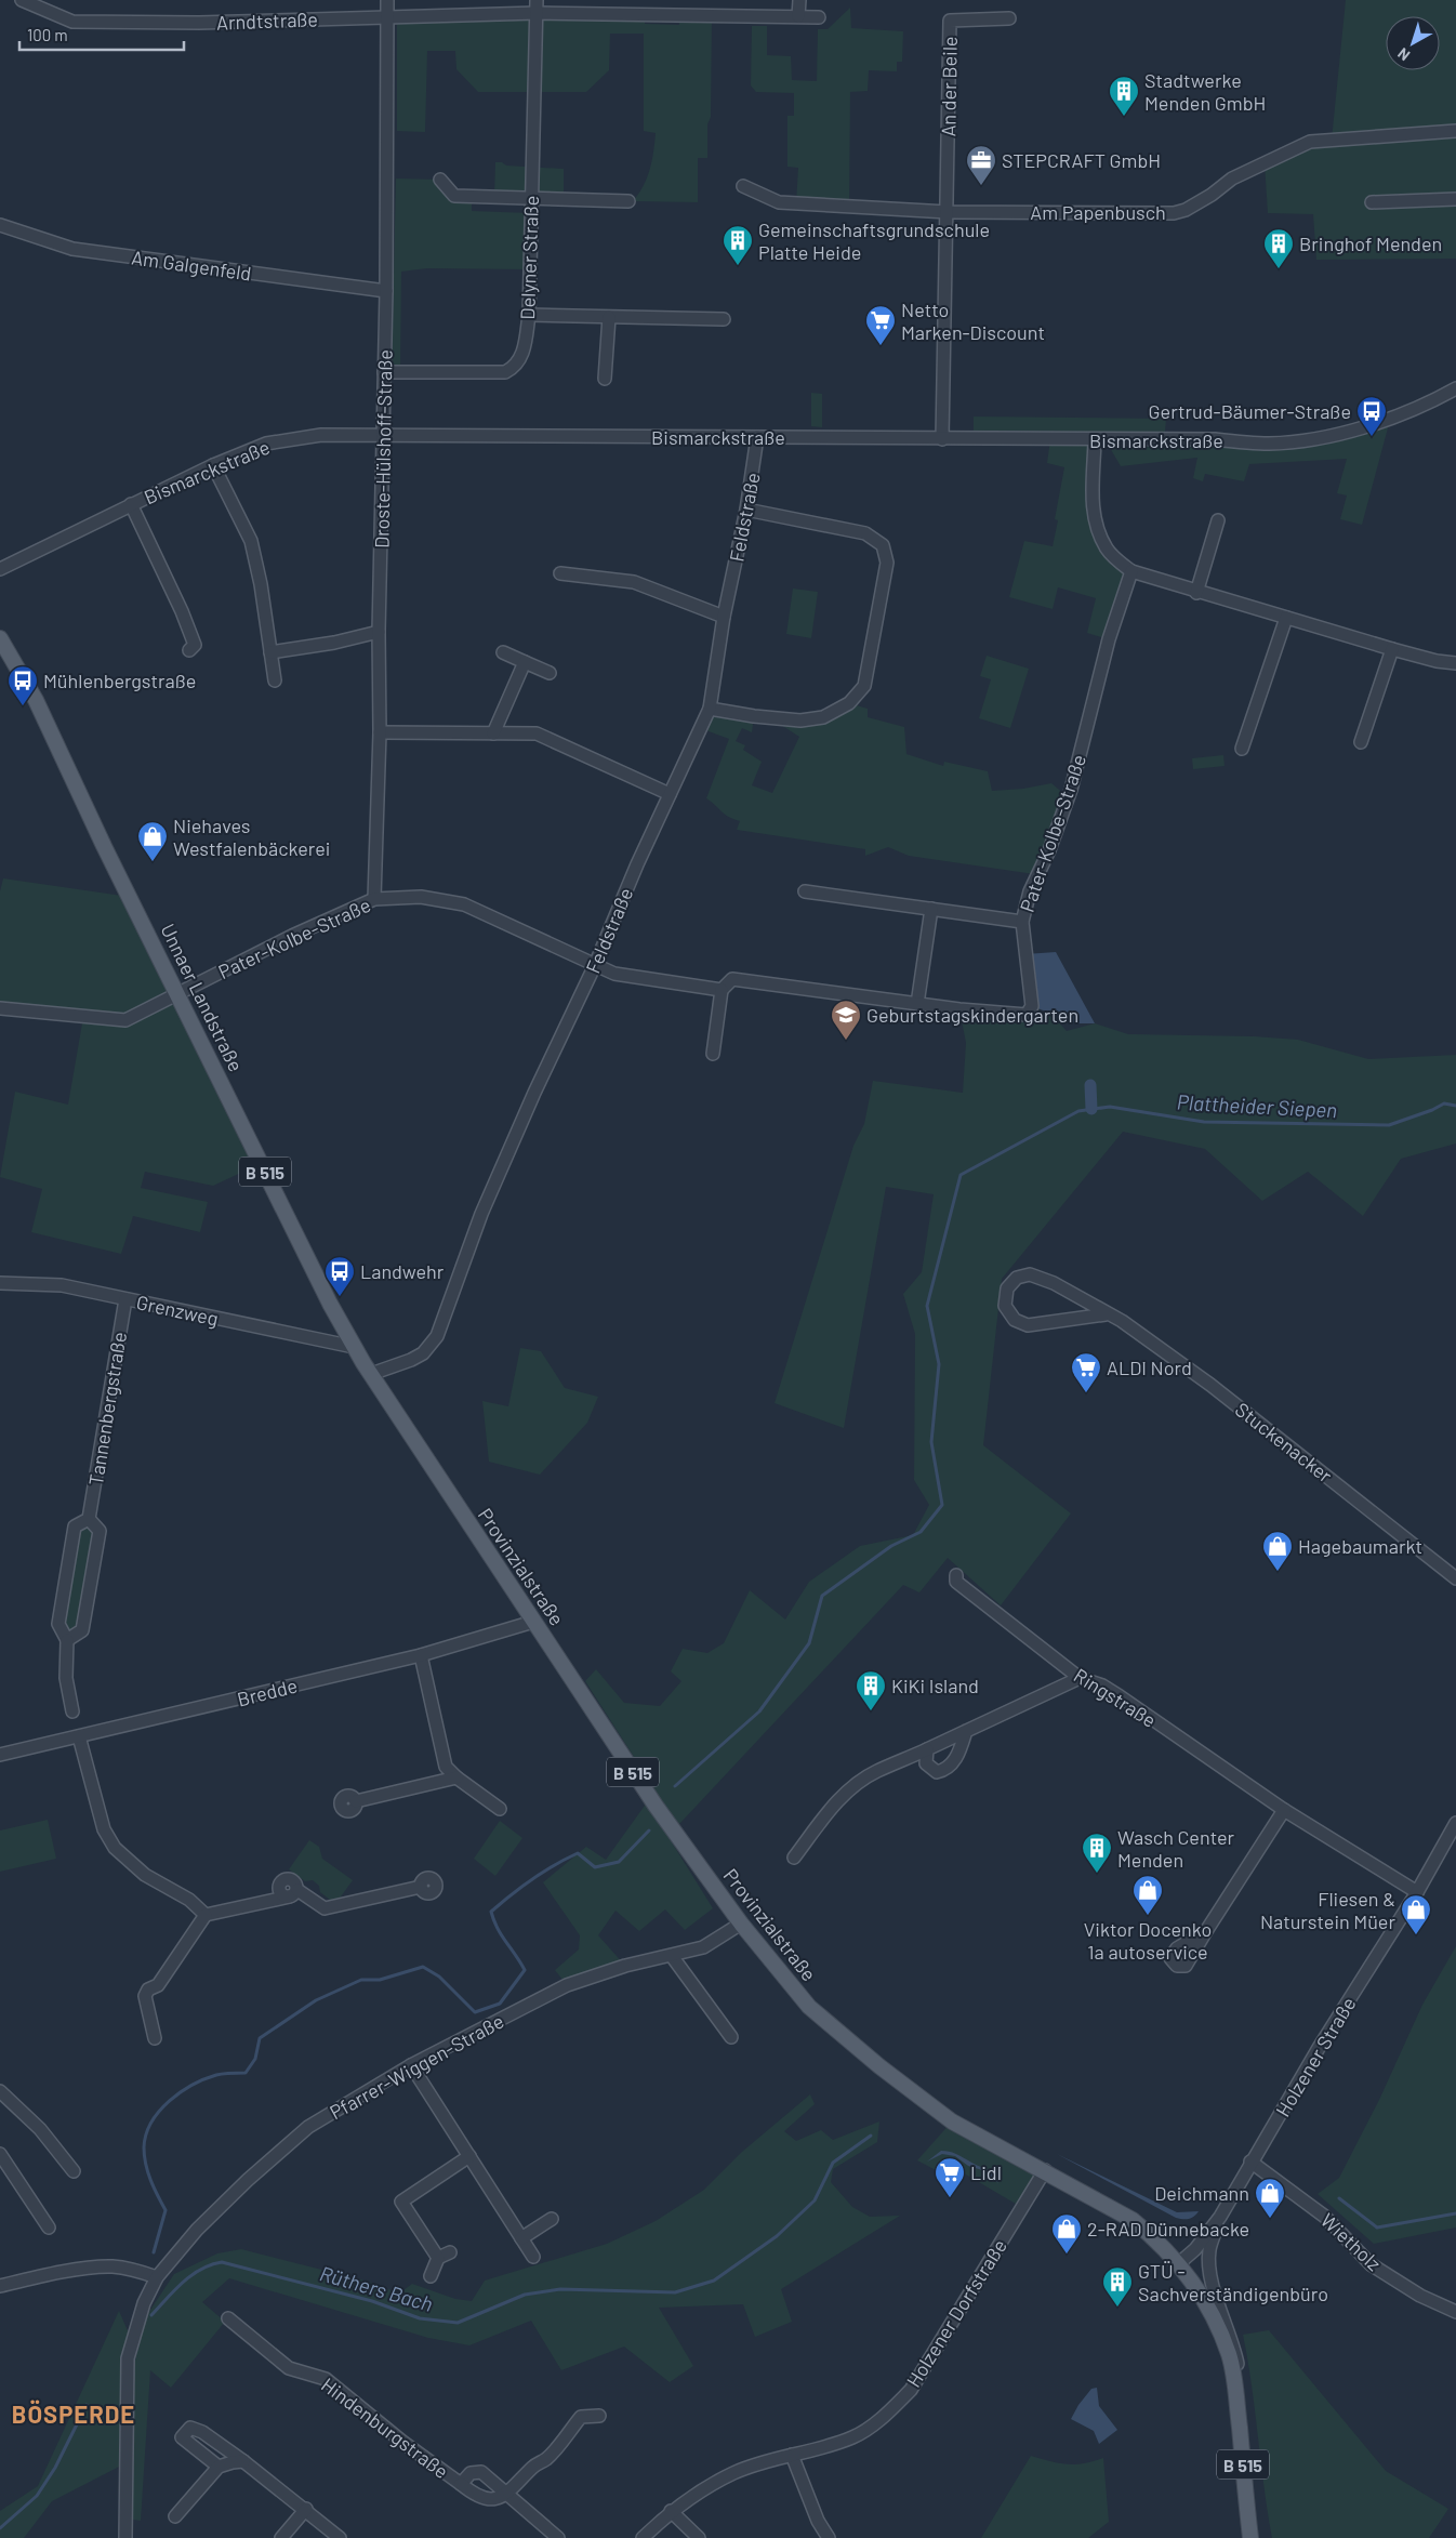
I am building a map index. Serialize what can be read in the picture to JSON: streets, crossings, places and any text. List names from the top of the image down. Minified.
{"streets":{"main road":["Unnaer Landstraße","B 515","Provinzialstraße"],"street":["Arndtstraße","An der Beile","Am Papenbusch","Delyner Straße","Am Galgenfeld","Bismarckstraße","Droste-Hülshoff-Straße","Feldstraße","Pater-Kolbe-Straße","Grenzweg","Tannenbergstraße","Stuckenacker","Bredde","Ringstraße","Holzener Straße","Pfarrer-Wiggen-Straße","Wietholz","Holzener Dorfstraße","Hindenburgstraße"]},"crossings":[["Arndtstraße","Delyner Straße"],["Arndtstraße","Droste-Hülshoff-Straße"],["An der Beile","Am Papenbusch"],["Delyner Straße","Droste-Hülshoff-Straße"],["Am Galgenfeld","Droste-Hülshoff-Straße"],["Bismarckstraße","Droste-Hülshoff-Straße"],["Bismarckstraße","Feldstraße"],["Droste-Hülshoff-Straße","Pater-Kolbe-Straße"],["Feldstraße","Pater-Kolbe-Straße"],["Feldstraße","Unnaer Landstraße"],["Feldstraße","Provinzialstraße"],["Pater-Kolbe-Straße","Unnaer Landstraße"],["Unnaer Landstraße","Grenzweg"],["Unnaer Landstraße","Provinzialstraße"],["Grenzweg","Tannenbergstraße"],["Provinzialstraße","Bredde"],["Provinzialstraße","Holzener Straße"],["Provinzialstraße","Pfarrer-Wiggen-Straße"],["Provinzialstraße","Holzener Dorfstraße"],["Ringstraße","Holzener Straße"],["Holzener Straße","Wietholz"]],"districts":["BÖSPERDE"],"water":["Plattheider Siepen","Rüthers Bach"],"places":{"building":["Stadtwerke Menden GmbH","Gemeinschaftsgrundschule Platte Heide","Bringhof Menden","KiKi Island","Wasch Center Menden","GTÜ - Sachverständigenbüro"],"office":["STEPCRAFT GmbH"],"supermarket":["Netto Marken-Discount","ALDI Nord","Lidl"],"bus stop":["Gertrud-Bäumer-Straße","Mühlenbergstraße","Landwehr"],"shop":["Niehaves Westfalenbäckerei","Hagebaumarkt","Viktor Docenko 1a autoservice","Fliesen & Naturstein Müer","Deichmann","2-RAD Dünnebacke"],"school or university":["Geburtstagskindergarten"]},"scale_bar":"100 m","north":"bottom left"}
